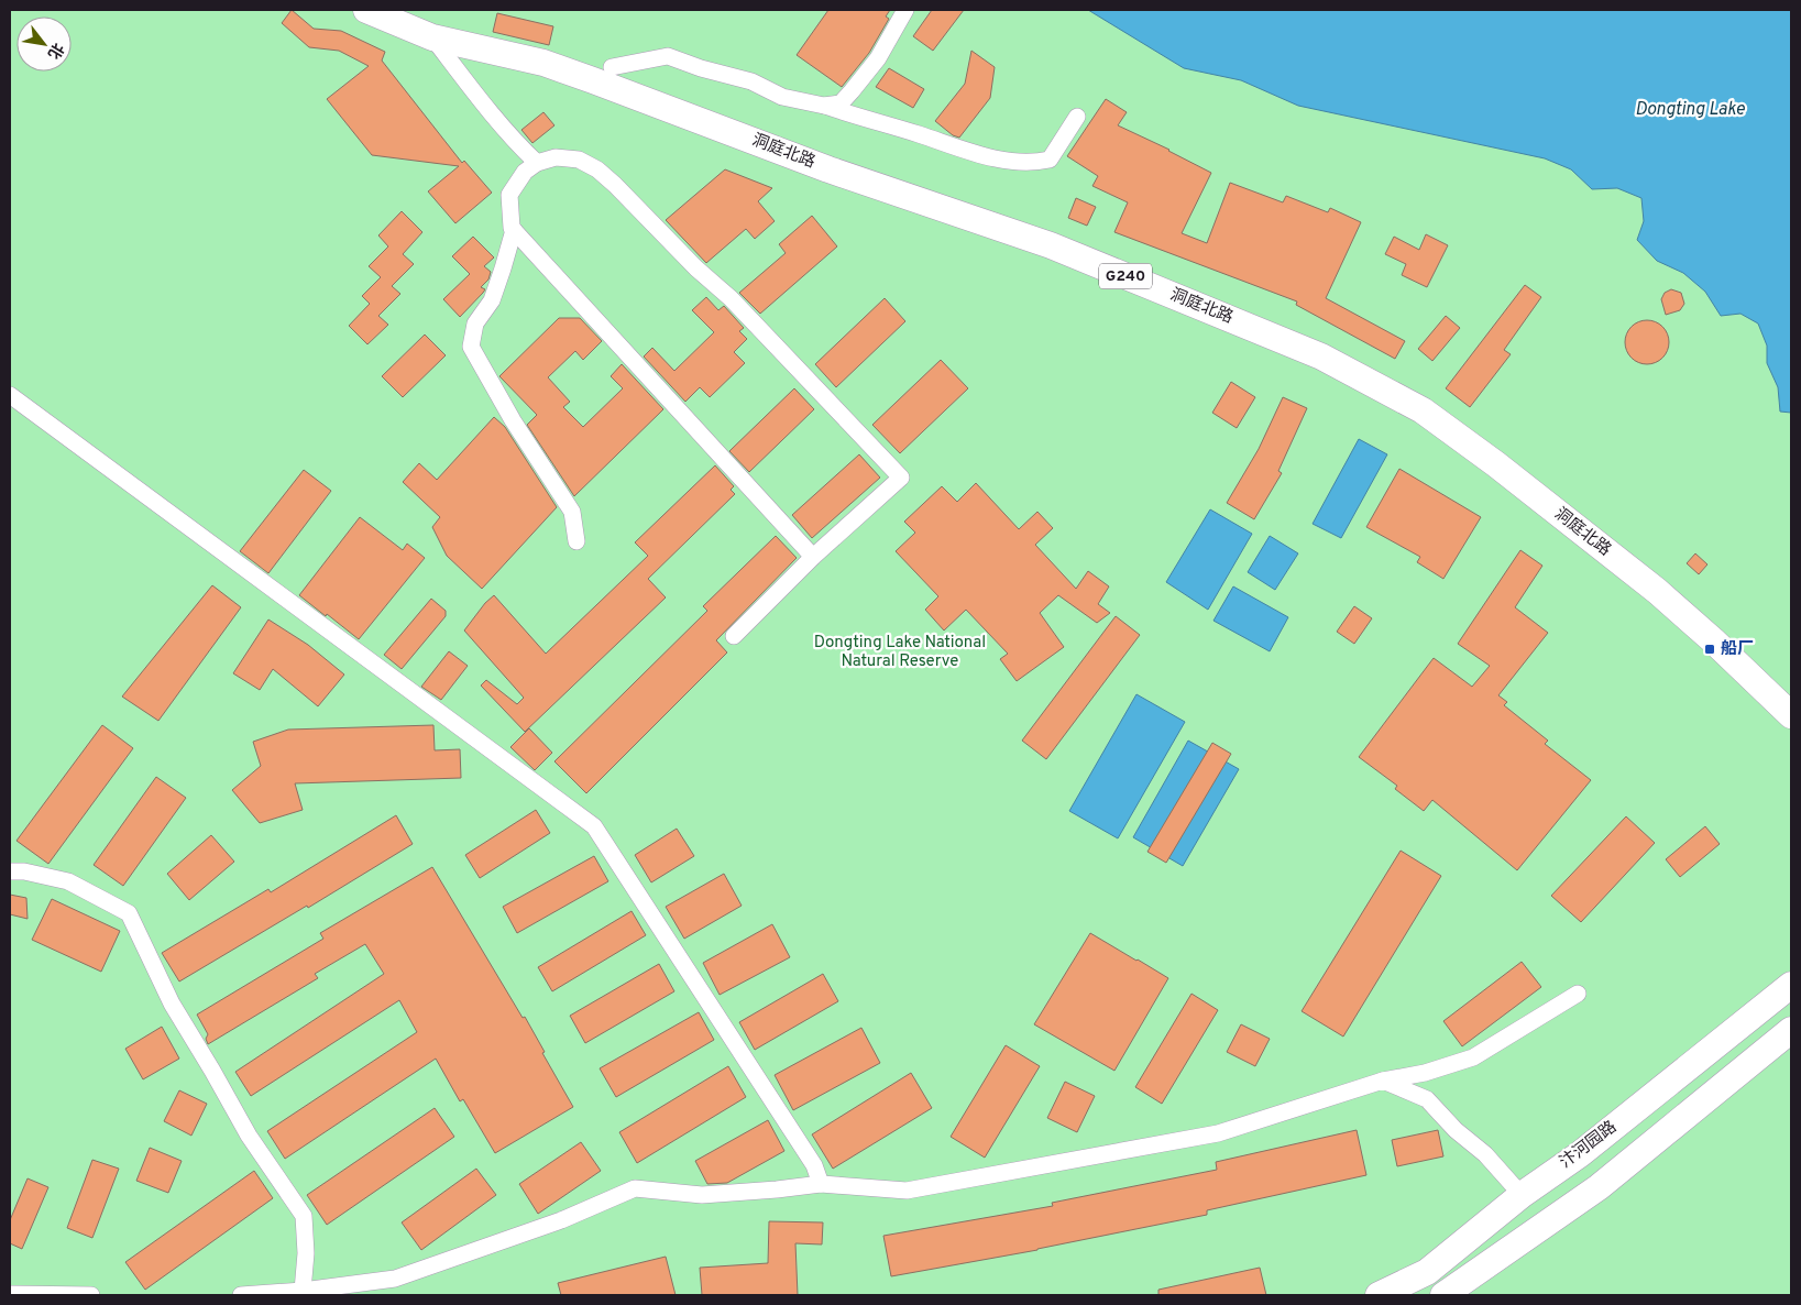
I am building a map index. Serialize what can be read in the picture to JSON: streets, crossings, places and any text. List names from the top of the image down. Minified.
{"streets":{"main road":["洞庭北路","G240","汴河园路"]},"water":["Dongting Lake"],"parks":["Dongting Lake National Natural Reserve"],"places":{"transit":["船厂"]},"north":"bottom right"}
